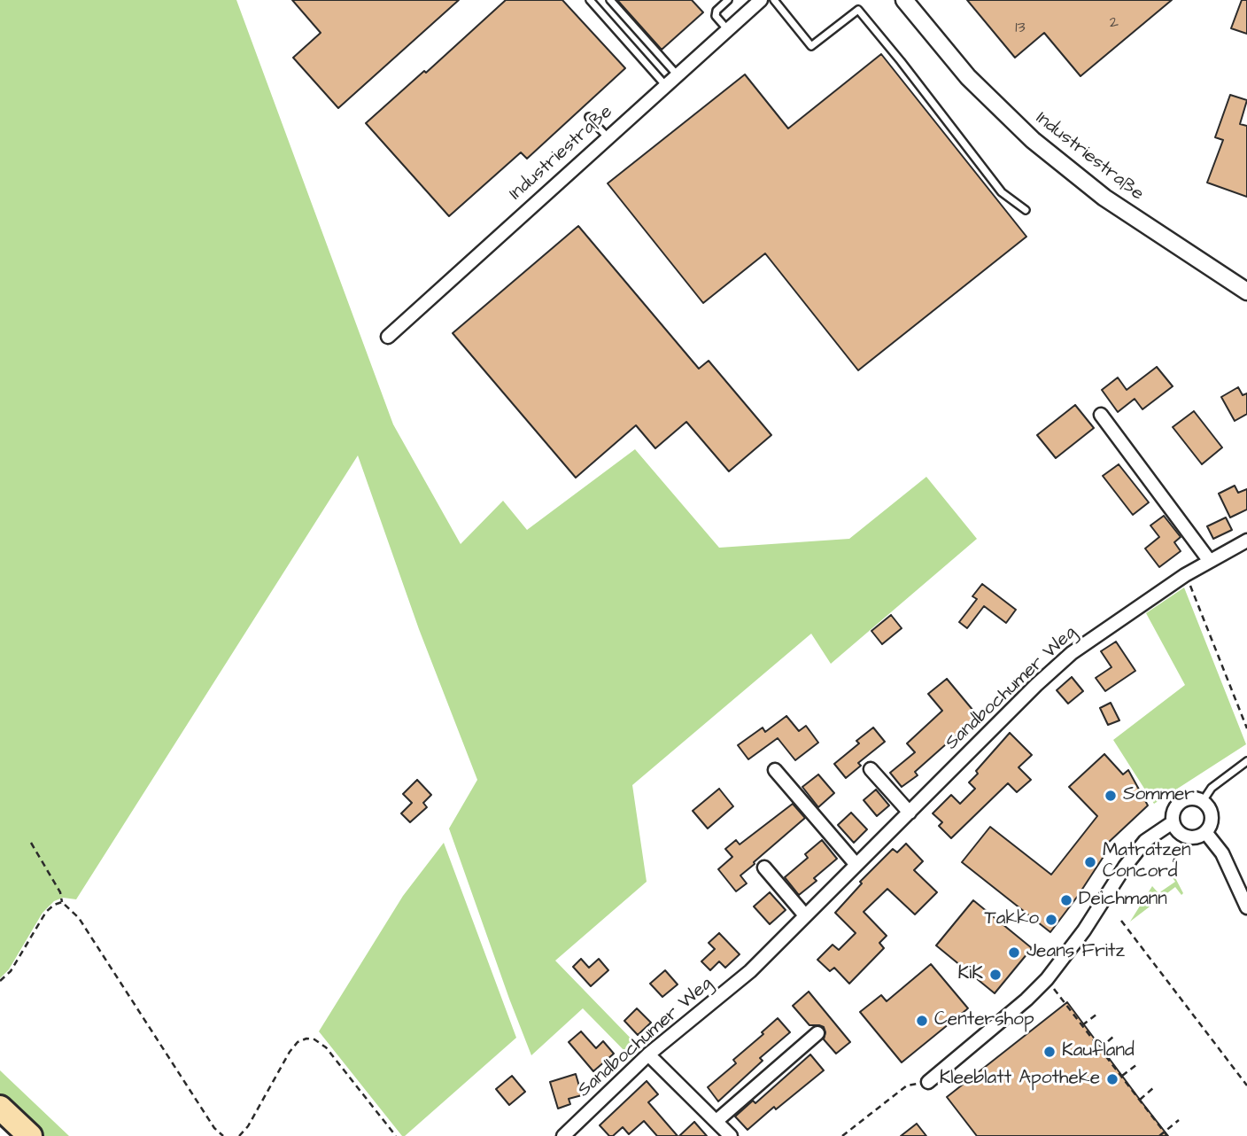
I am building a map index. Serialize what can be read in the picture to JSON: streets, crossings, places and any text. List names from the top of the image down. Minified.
{"streets":{"street":["Industriestraße","Sandbochumer Weg"]},"places":["Sommer","Matratzen Concord","Deichmann","Takko","Jeans Fritz","KiK","Centershop","Kaufland","Kleeblatt Apotheke"],"house_numbers":["2","13"]}
